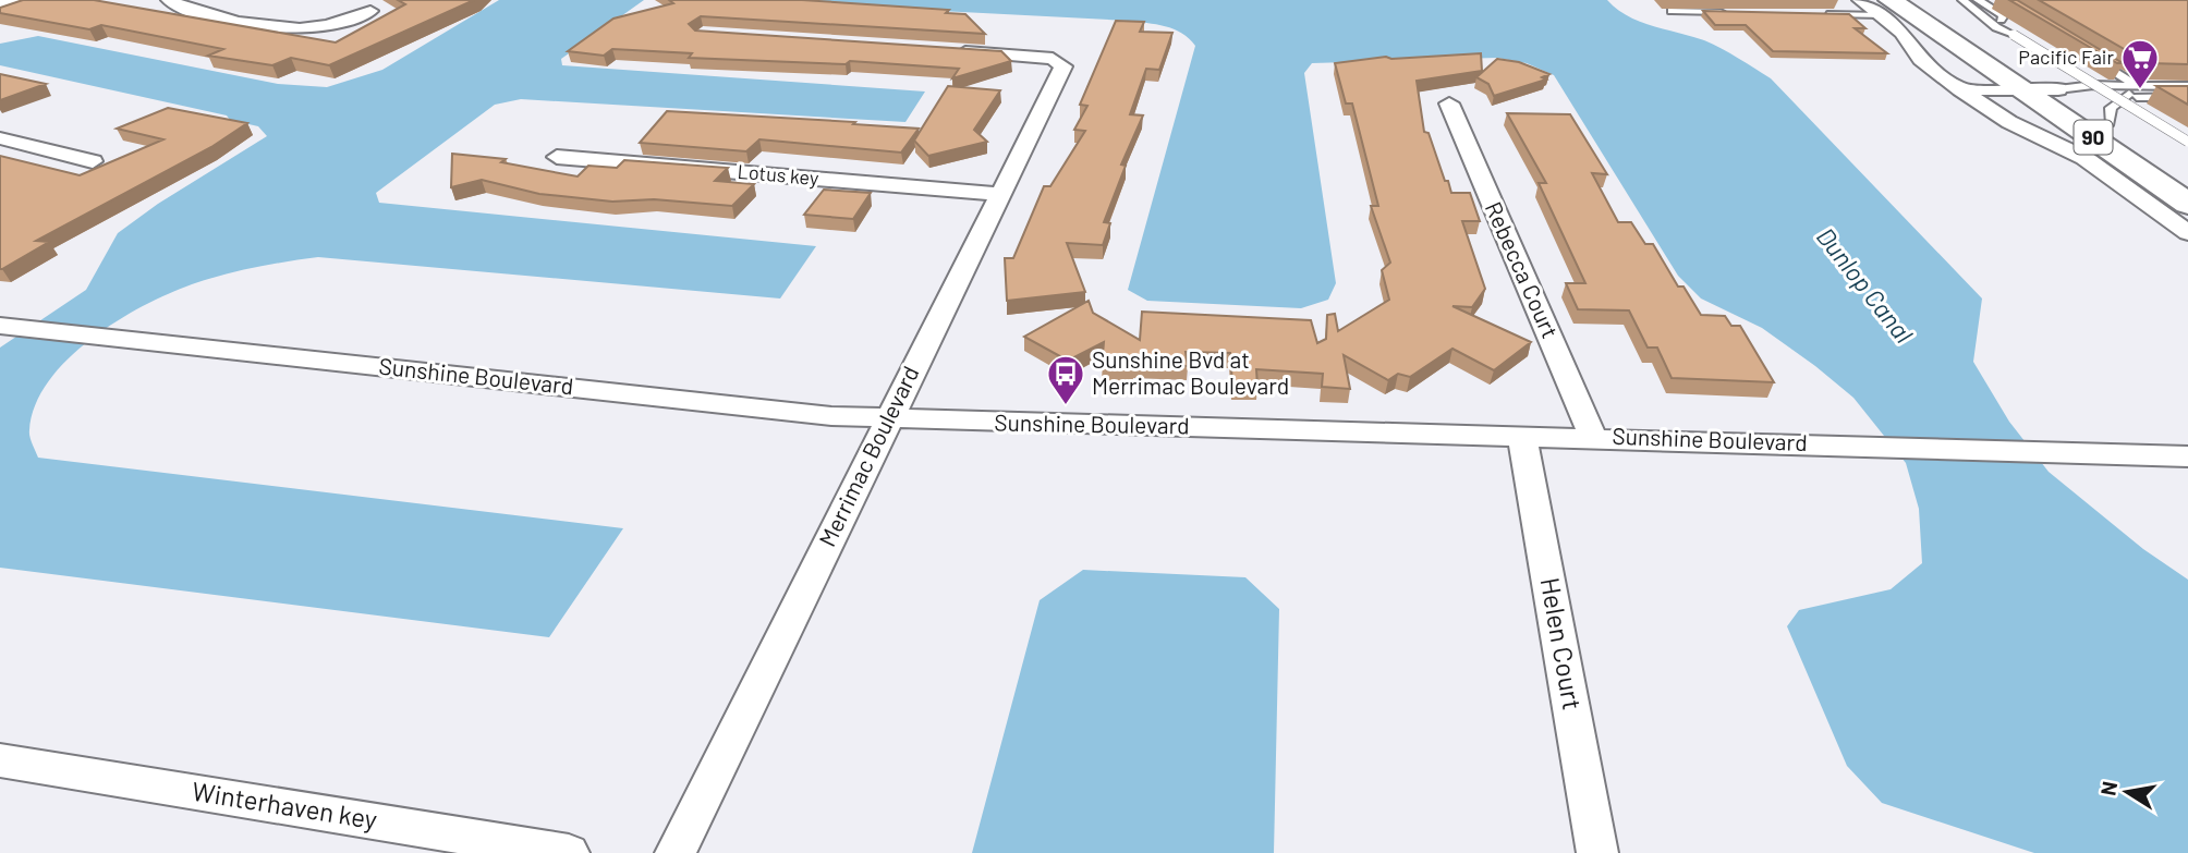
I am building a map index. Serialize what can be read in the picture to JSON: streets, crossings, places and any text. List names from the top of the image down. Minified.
{"streets":{"main road":["90"],"street":["Lotus key","Rebecca Court","Sunshine Boulevard","Merrimac Boulevard","Helen Court","Winterhaven key"]},"crossings":[["Lotus key","Merrimac Boulevard"],["Rebecca Court","Sunshine Boulevard"],["Sunshine Boulevard","Merrimac Boulevard"],["Sunshine Boulevard","Helen Court"]],"water":["Dunlop Canal"],"places":{"supermarket":["Pacific Fair"],"bus stop":["Sunshine Bvd at Merrimac Boulevard"]},"north":"left"}
